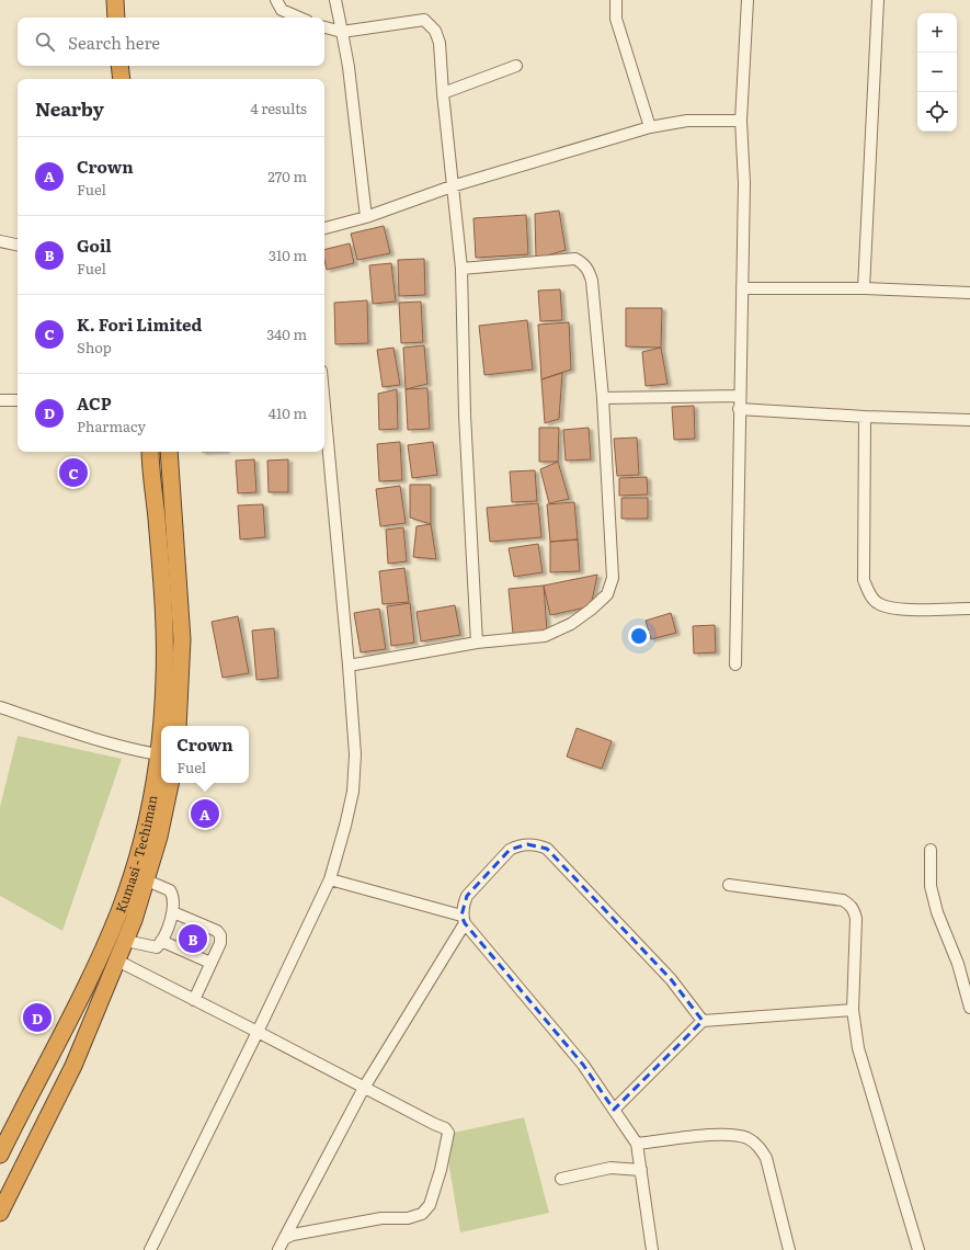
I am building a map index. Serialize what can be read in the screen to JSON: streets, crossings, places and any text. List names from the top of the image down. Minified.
{"streets":{"highway":["Kumasi - Techiman"]},"page":{"map_buttons":["+","−"],"search":"Search here","heading":["Nearby","4 results"],"list":[{"mark":"A","name":"Crown","note":"Fuel","value":"270 m"},{"mark":"B","name":"Goil","note":"Fuel","value":"310 m"},{"mark":"C","name":"K. Fori Limited","note":"Shop","value":"340 m"},{"mark":"D","name":"ACP","note":"Pharmacy","value":"410 m"}],"pins":["C","A","B","D"],"popup":["Crown","Fuel"]}}
